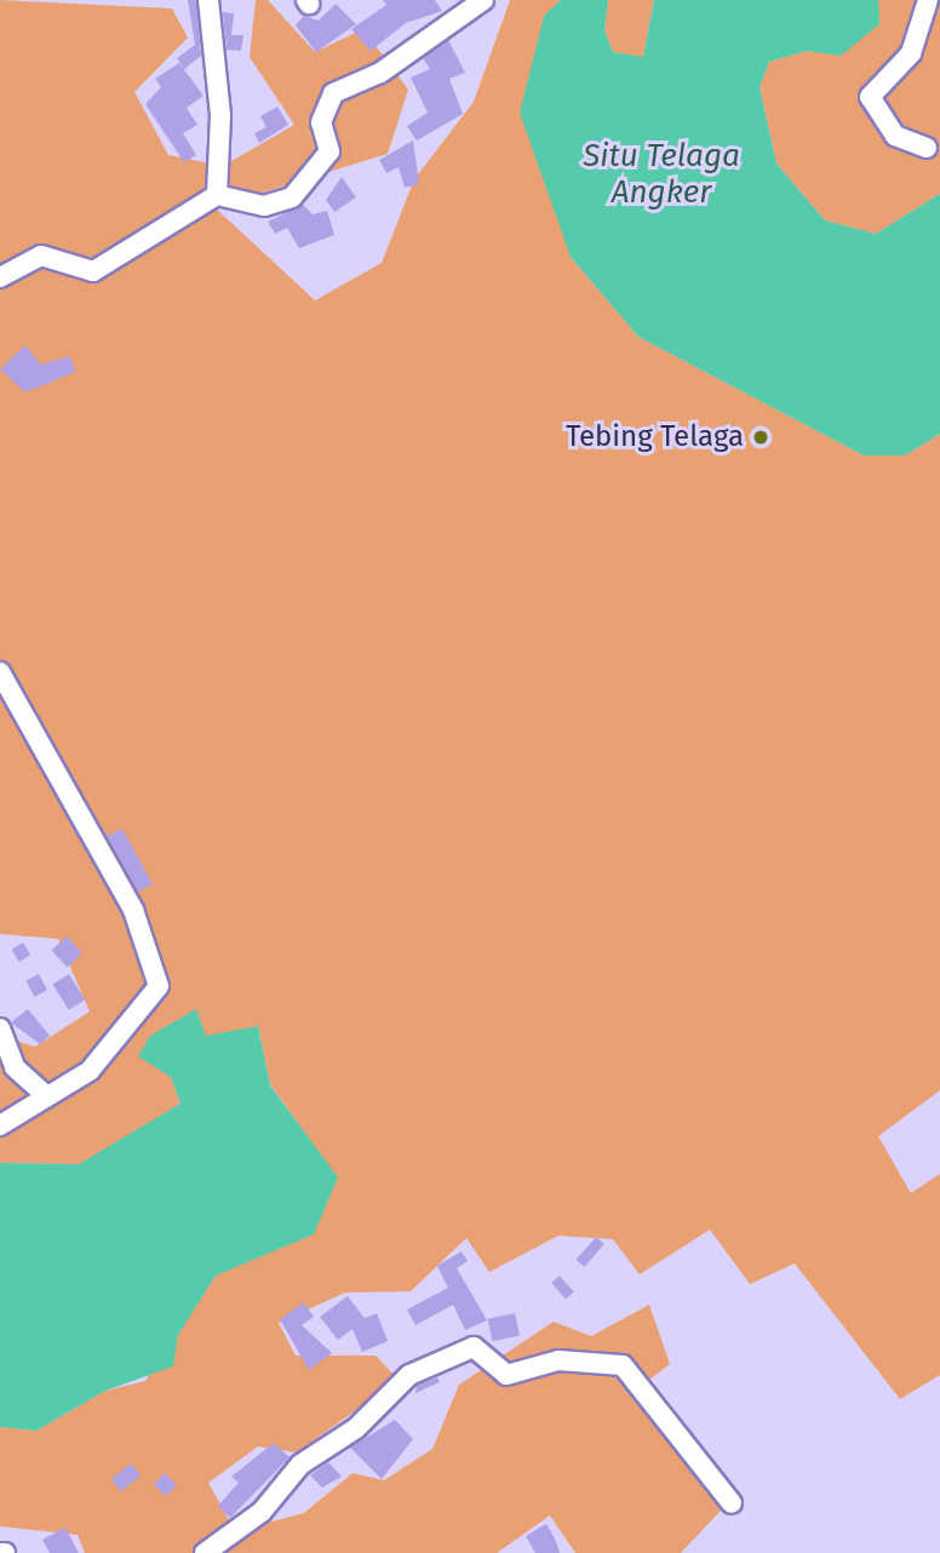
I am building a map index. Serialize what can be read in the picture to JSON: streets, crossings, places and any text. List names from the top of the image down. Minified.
{"water":["Situ Telaga Angker"],"places":["Tebing Telaga"]}
